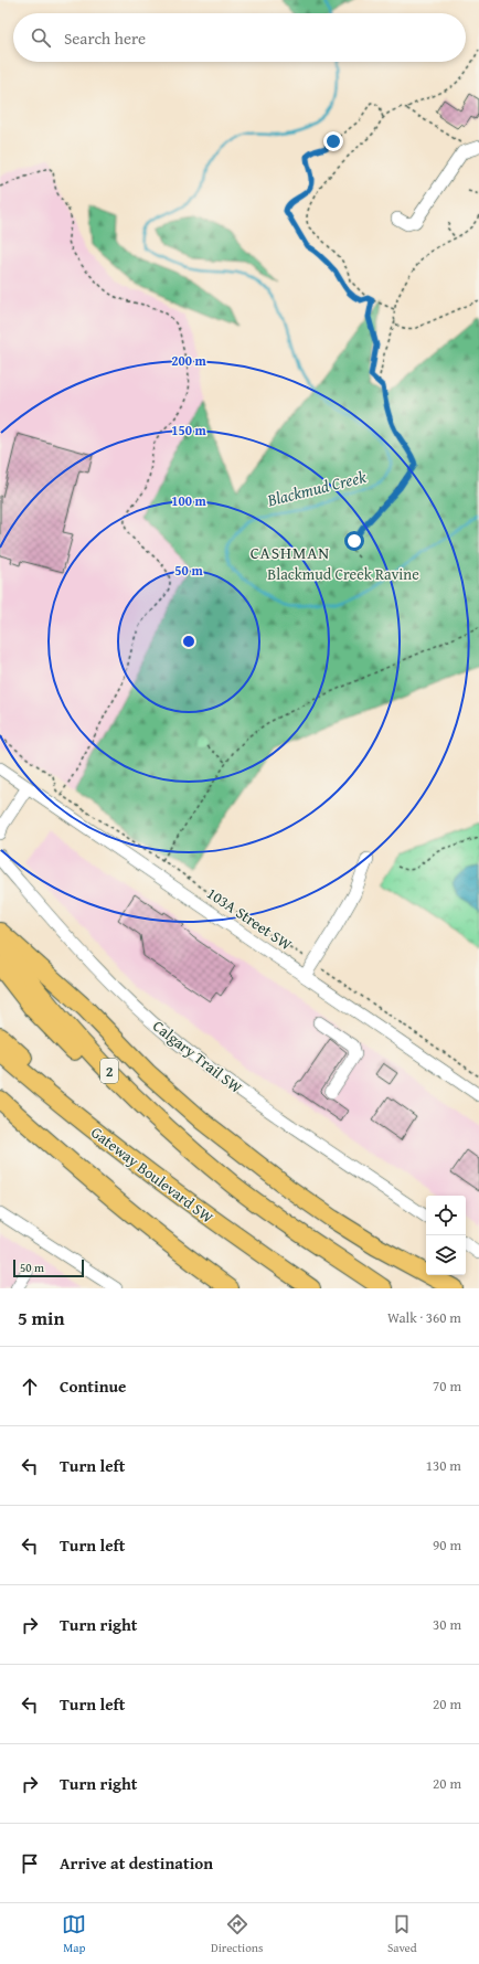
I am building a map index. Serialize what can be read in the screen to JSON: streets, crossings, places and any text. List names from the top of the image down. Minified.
{"streets":{"highway":["2","Gateway Boulevard SW"],"street":["103A Street SW","Calgary Trail SW"]},"districts":["CASHMAN"],"water":["Blackmud Creek"],"parks":["Blackmud Creek Ravine"],"scale_bar":"50 m","page":{"search":"Search here","scale":"50 m","heading":["5 min","Walk · 360 m"],"list":[["Continue","70 m"],["Turn left","130 m"],["Turn left","90 m"],["Turn right","30 m"],["Turn left","20 m"],["Turn right","20 m"],"Arrive at destination"],"nav":["Map","Directions","Saved"]},"rings":["200 m","150 m","100 m","50 m"]}
